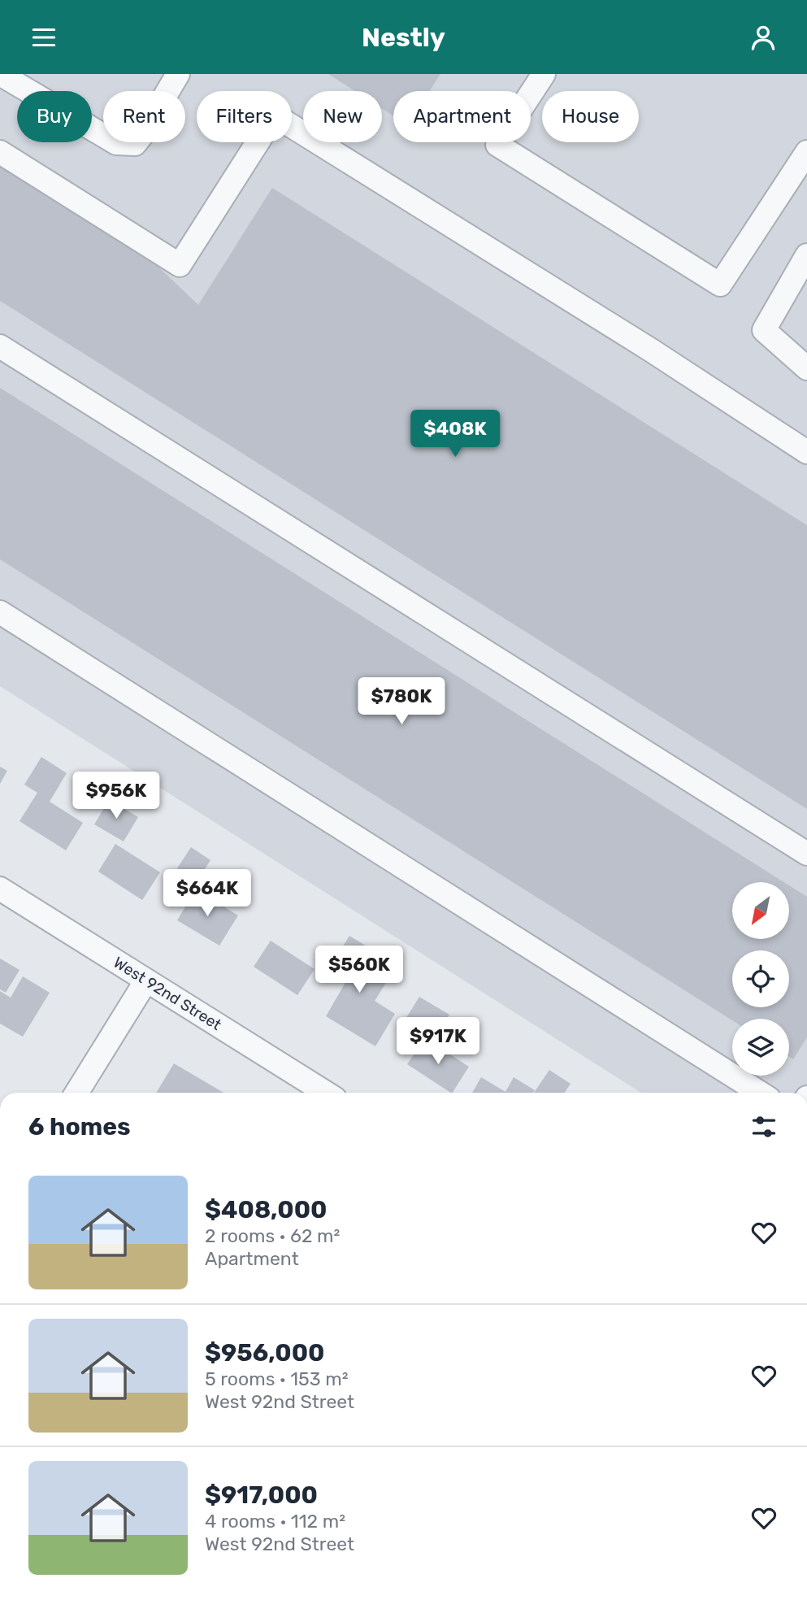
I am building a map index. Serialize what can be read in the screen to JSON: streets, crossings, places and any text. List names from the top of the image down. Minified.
{"streets":{"street":["West 92nd Street"]},"north":"bottom left","page":{"header":"Nestly","chip":["Buy","Rent","Filters","New","Apartment","House"],"price":["$408K","$780K","$956K","$664K","$560K","$917K"],"heading":"6 homes","list":[{"name":"$408,000","note":"2 rooms · 62 m² · Apartment"},{"name":"$956,000","note":"5 rooms · 153 m² · West 92nd Street"},{"name":"$917,000","note":"4 rooms · 112 m² · West 92nd Street"}]}}
